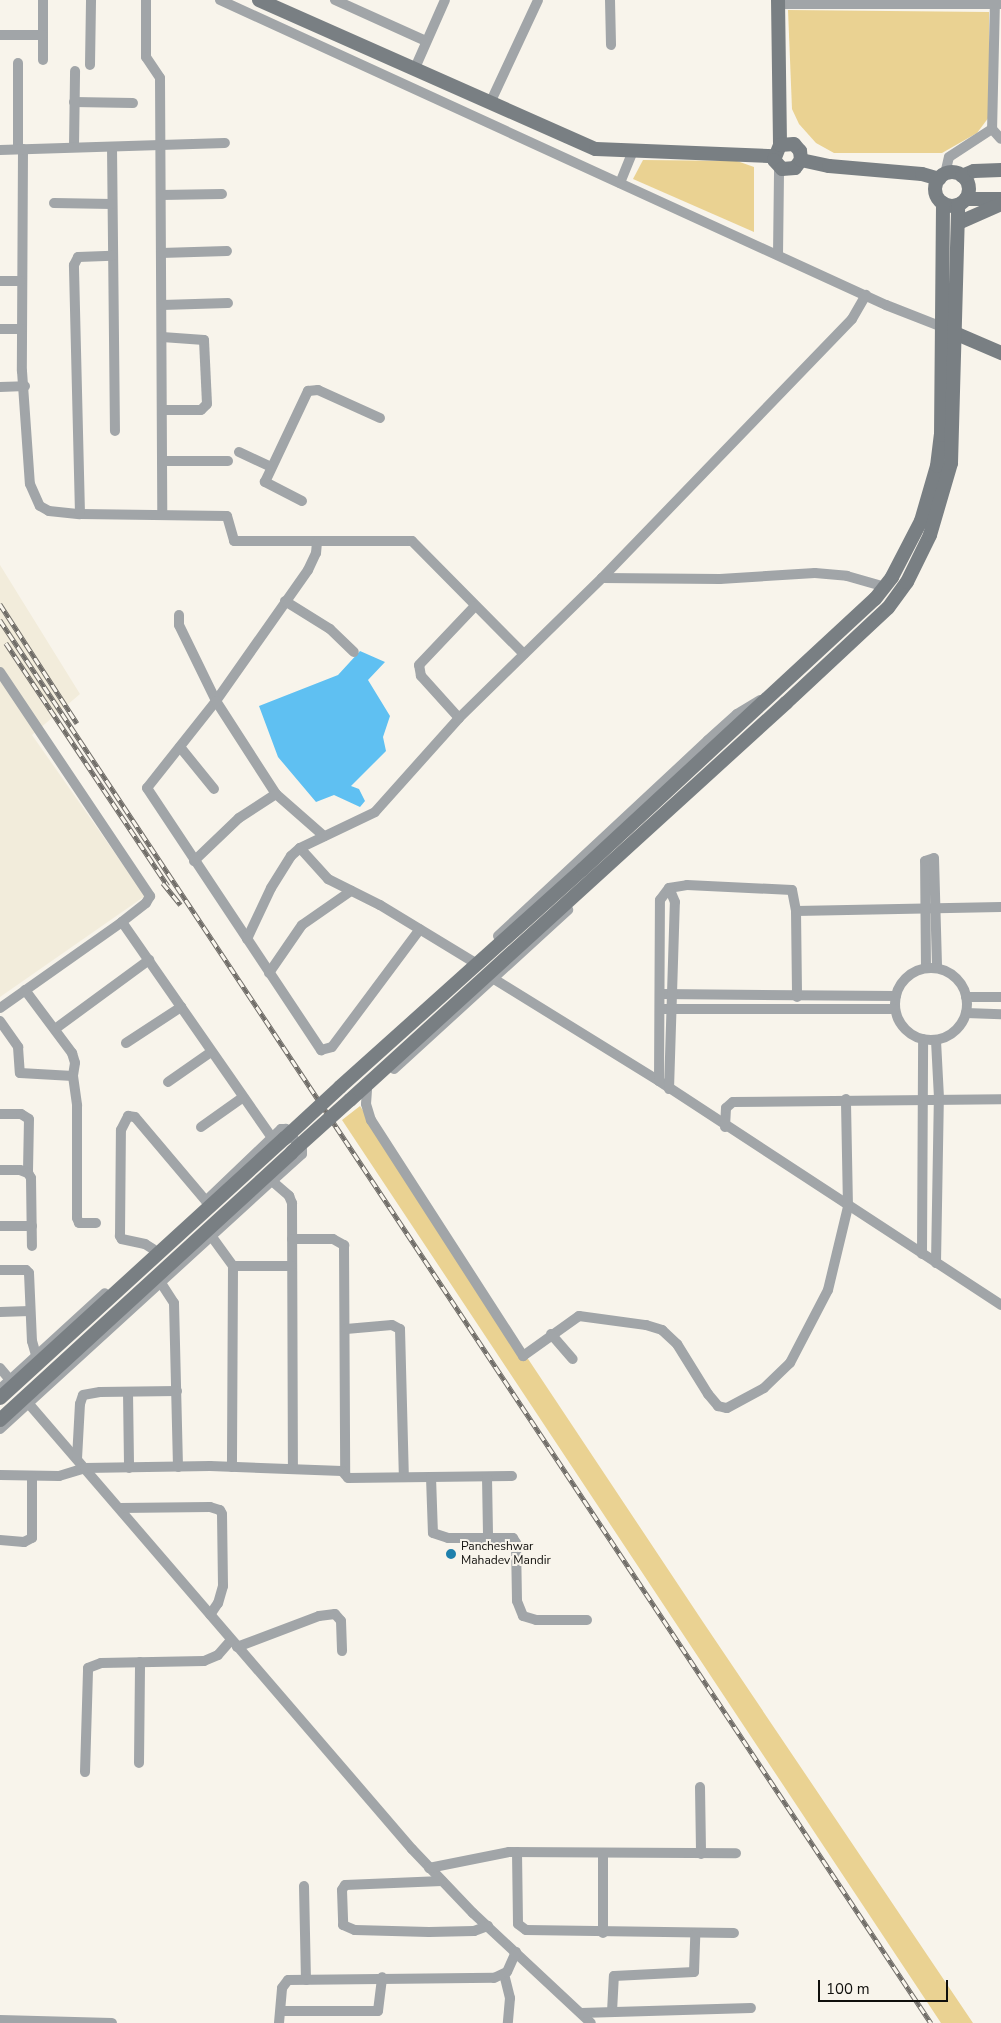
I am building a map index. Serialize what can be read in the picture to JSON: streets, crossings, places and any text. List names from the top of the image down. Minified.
{"places":["Pancheshwar Mahadev Mandir"],"scale_bar":"100 m"}
